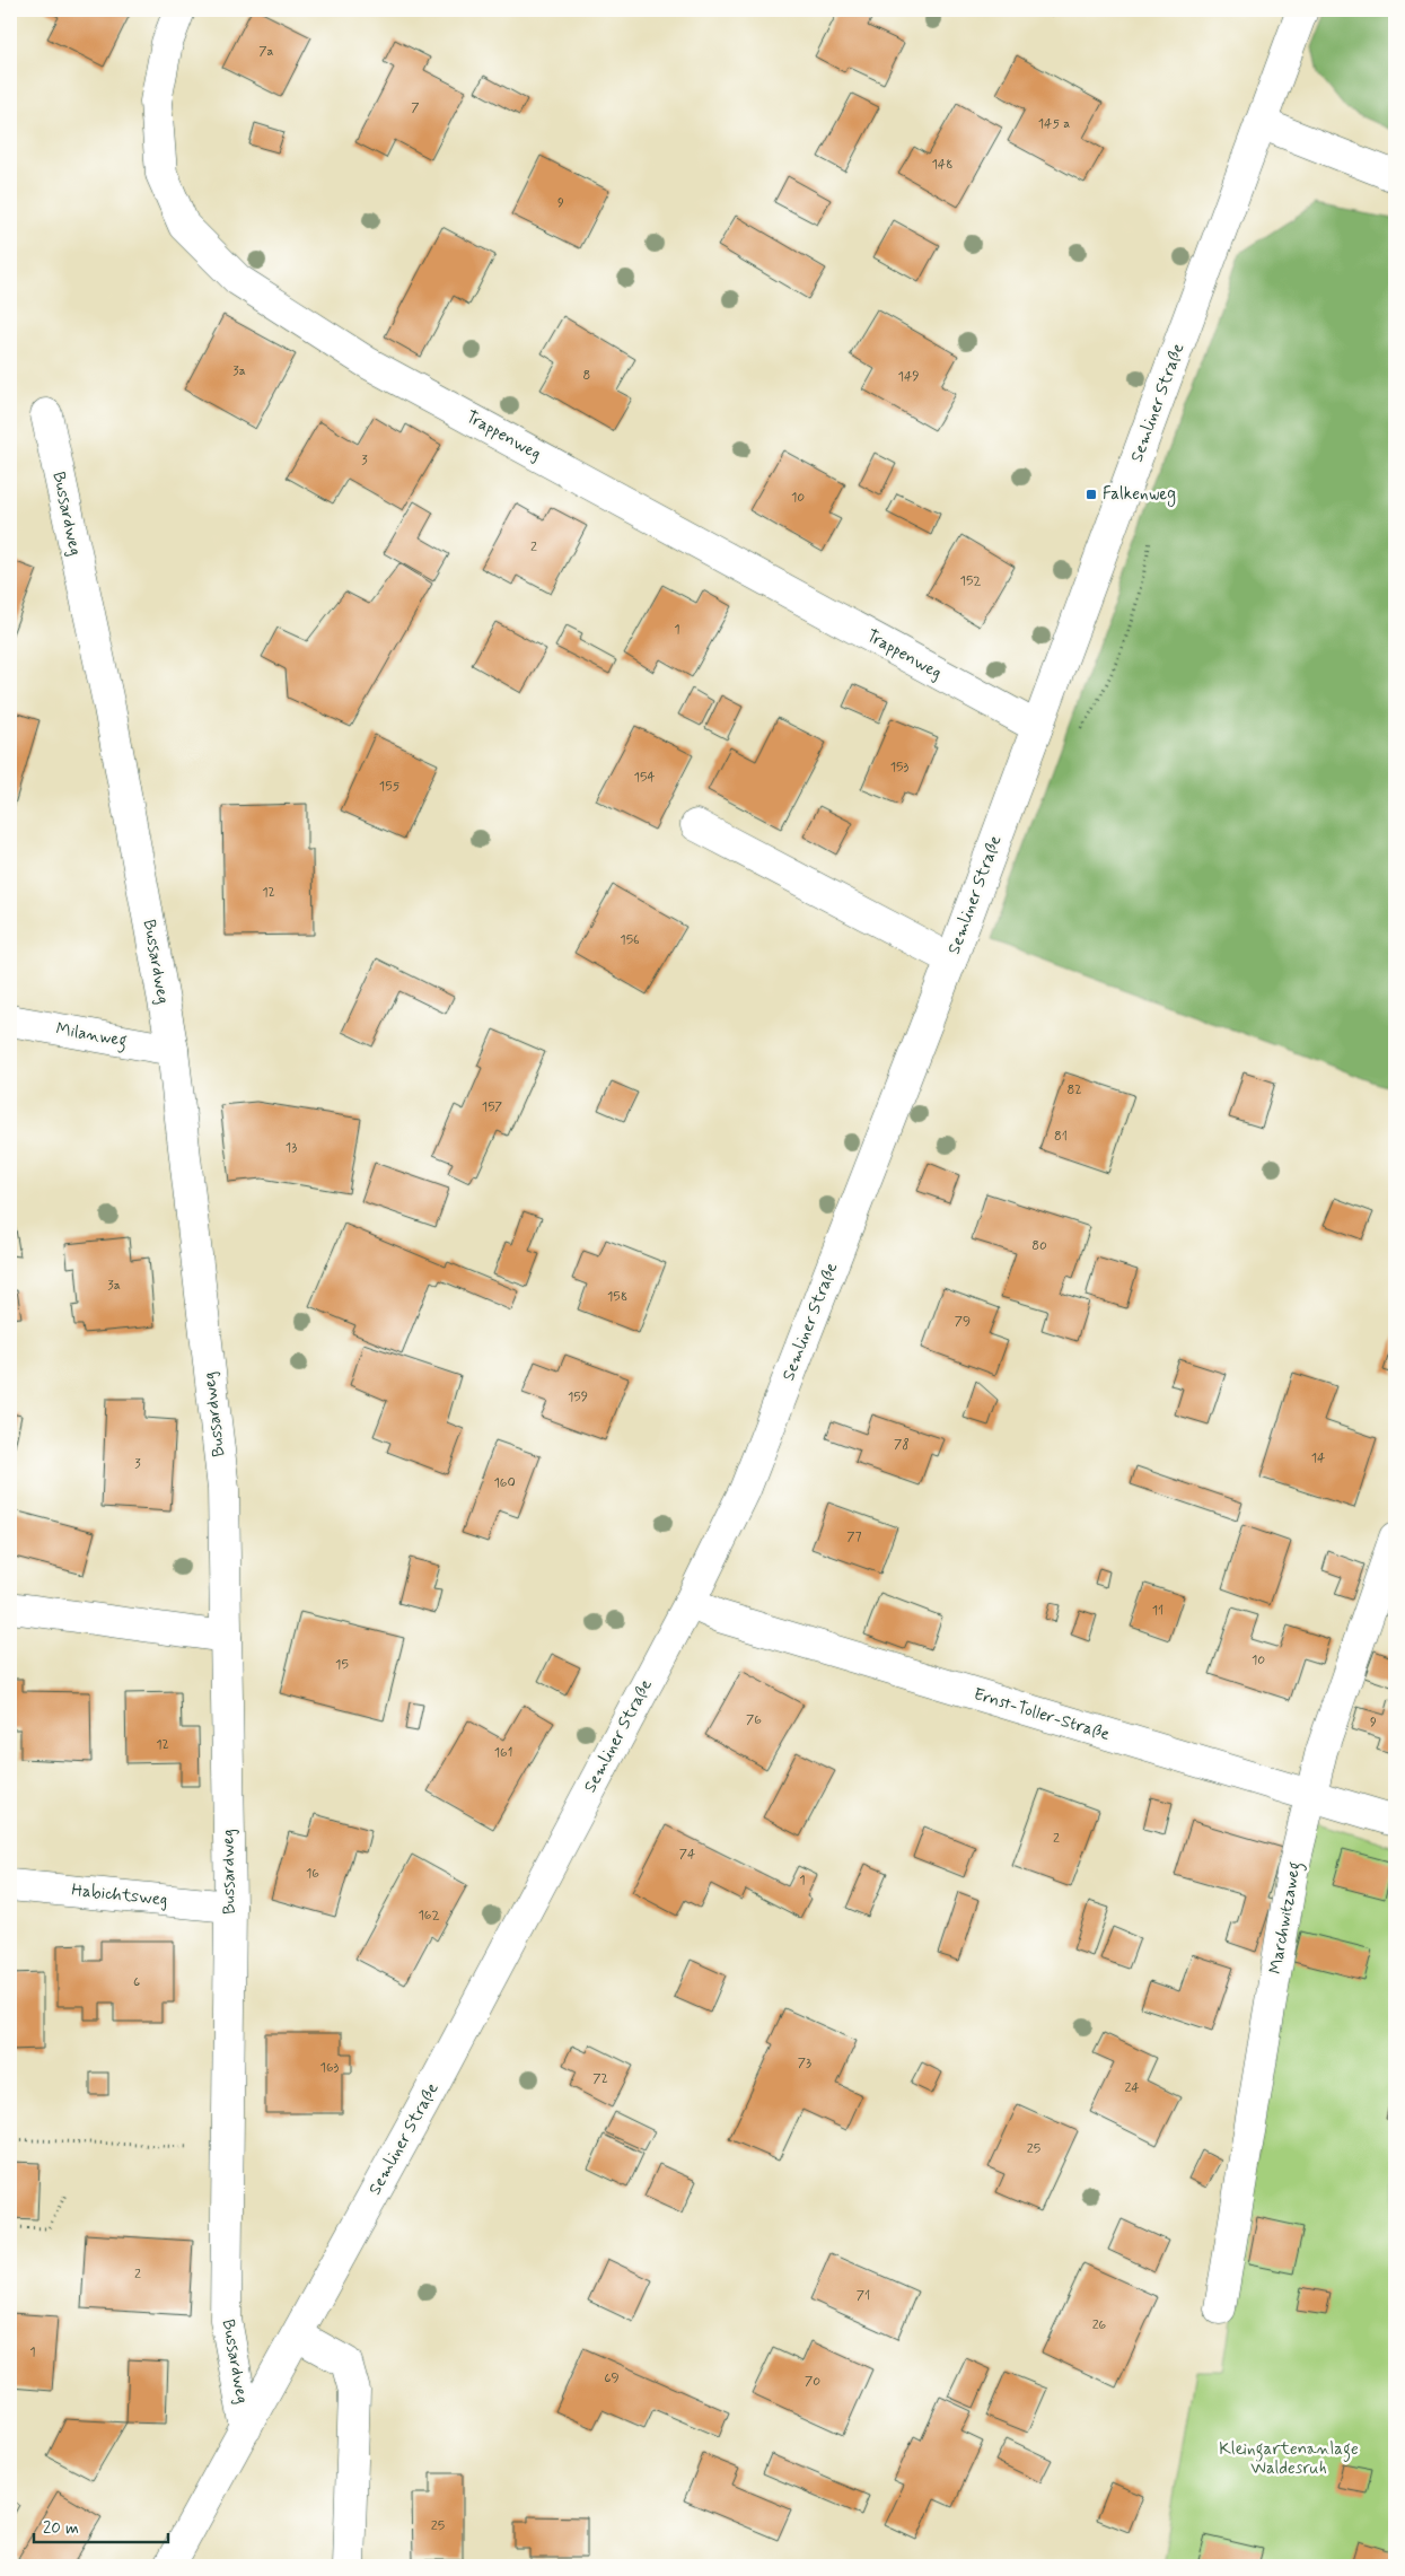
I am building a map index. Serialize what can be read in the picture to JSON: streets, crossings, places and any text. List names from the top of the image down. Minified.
{"streets":{"street":["Semliner Straße","Trappenweg","Bussardweg","Milanweg","Ernst-Toller-Straße","Habichtsweg","Marchwitzaweg"]},"crossings":[["Semliner Straße","Trappenweg"],["Semliner Straße","Bussardweg"],["Semliner Straße","Ernst-Toller-Straße"],["Bussardweg","Milanweg"],["Bussardweg","Habichtsweg"],["Ernst-Toller-Straße","Marchwitzaweg"]],"parks":["Kleingartenanlage Waldesruh"],"places":{"transit":["Falkenweg"]},"house_numbers":["7a","7","145 a","148","9","3a","8","149","3","10","2","152","1","153","154","155","12","156","82","157","81","13","80","3a","158","79","159","78","14","3","160","77","11","10","15","76","9","12","161","2","74","16","1","162","6","73","163","72","24","25","2","71","26","1","69","70","25"],"scale_bar":"20 m"}
